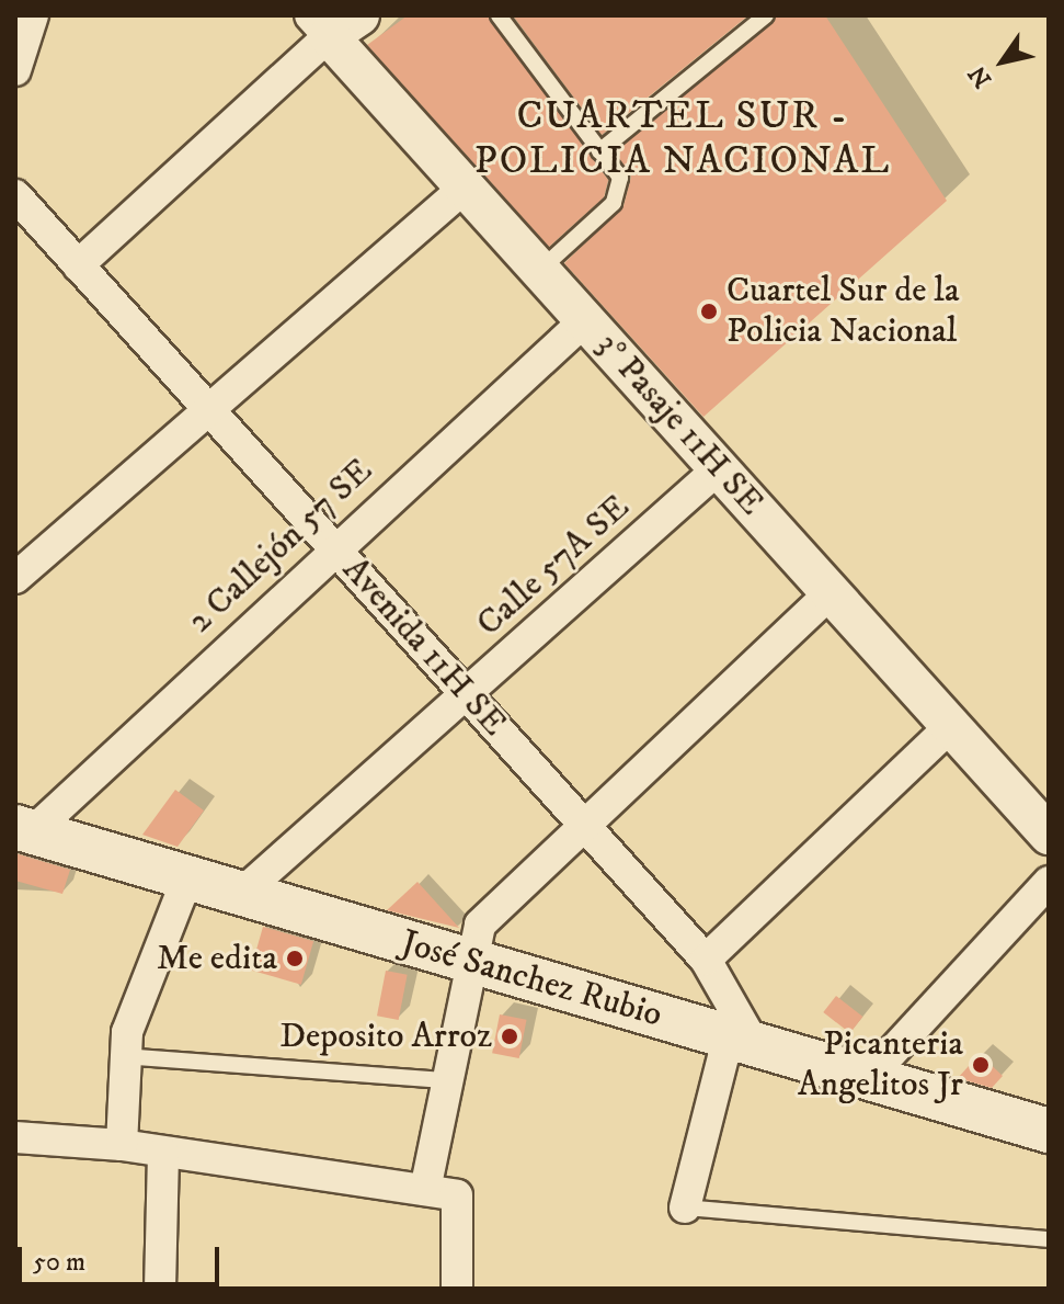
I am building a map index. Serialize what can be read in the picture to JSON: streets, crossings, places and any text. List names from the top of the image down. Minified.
{"streets":{"main road":["José Sanchez Rubio"],"street":["3° Pasaje 11H SE","2 Callejón 57 SE","Calle 57A SE","Avenida 11H SE"]},"crossings":[["3° Pasaje 11H SE","2 Callejón 57 SE"],["3° Pasaje 11H SE","Calle 57A SE"],["2 Callejón 57 SE","Avenida 11H SE"],["2 Callejón 57 SE","José Sanchez Rubio"],["Calle 57A SE","Avenida 11H SE"],["Calle 57A SE","José Sanchez Rubio"],["Avenida 11H SE","José Sanchez Rubio"]],"districts":["CUARTEL SUR - POLICIA NACIONAL"],"places":["Cuartel Sur de la Policia Nacional","Me edita","Deposito Arroz","Picanteria Angelitos Jr"],"scale_bar":"50 m","north":"bottom left"}
